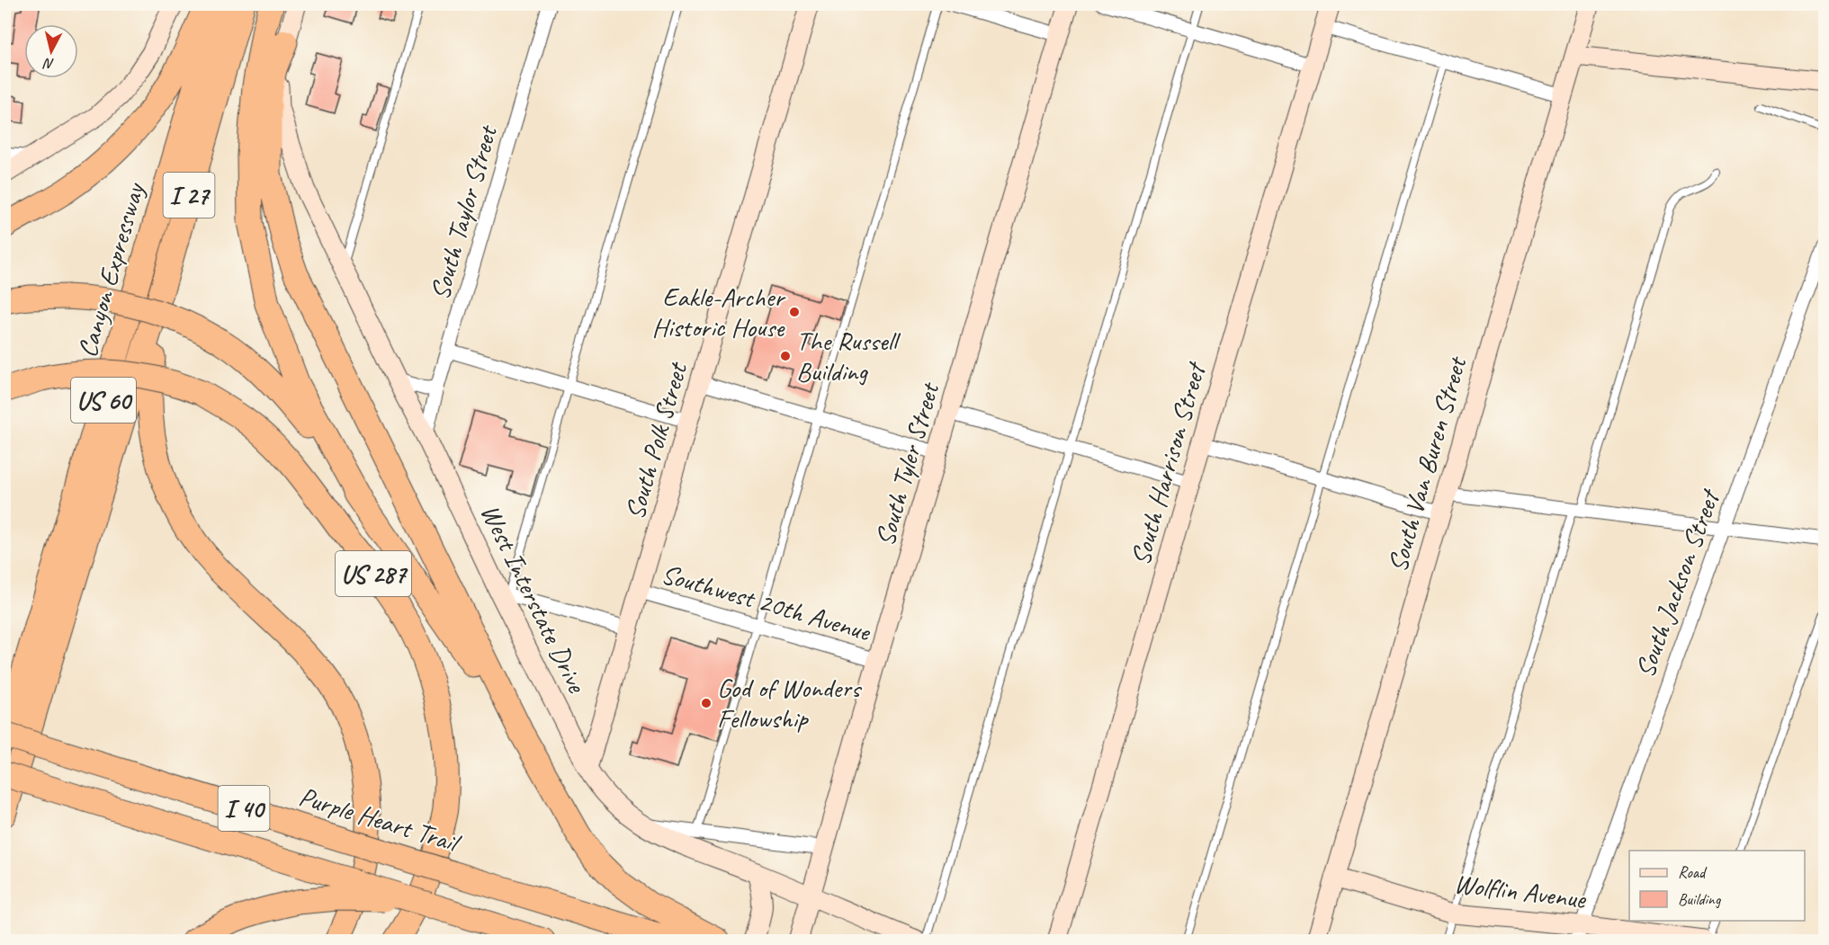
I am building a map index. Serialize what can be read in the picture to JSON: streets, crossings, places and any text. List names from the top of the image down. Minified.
{"streets":{"highway":["I 27","Canyon Expressway","US 60","US 287","I 40","Purple Heart Trail"],"main road":["South Polk Street","South Tyler Street","South Harrison Street","South Van Buren Street","West Interstate Drive","Wolflin Avenue"],"street":["South Taylor Street","South Jackson Street","Southwest 20th Avenue"]},"crossings":[["South Taylor Street","West Interstate Drive"],["South Polk Street","West Interstate Drive"],["South Polk Street","Southwest 20th Avenue"],["South Tyler Street","West Interstate Drive"],["South Tyler Street","Southwest 20th Avenue"],["South Van Buren Street","Wolflin Avenue"],["South Jackson Street","Wolflin Avenue"]],"places":["Eakle-Archer Historic House","The Russell Building","God of Wonders Fellowship"],"legend":["Road","Building"],"north":"bottom"}
